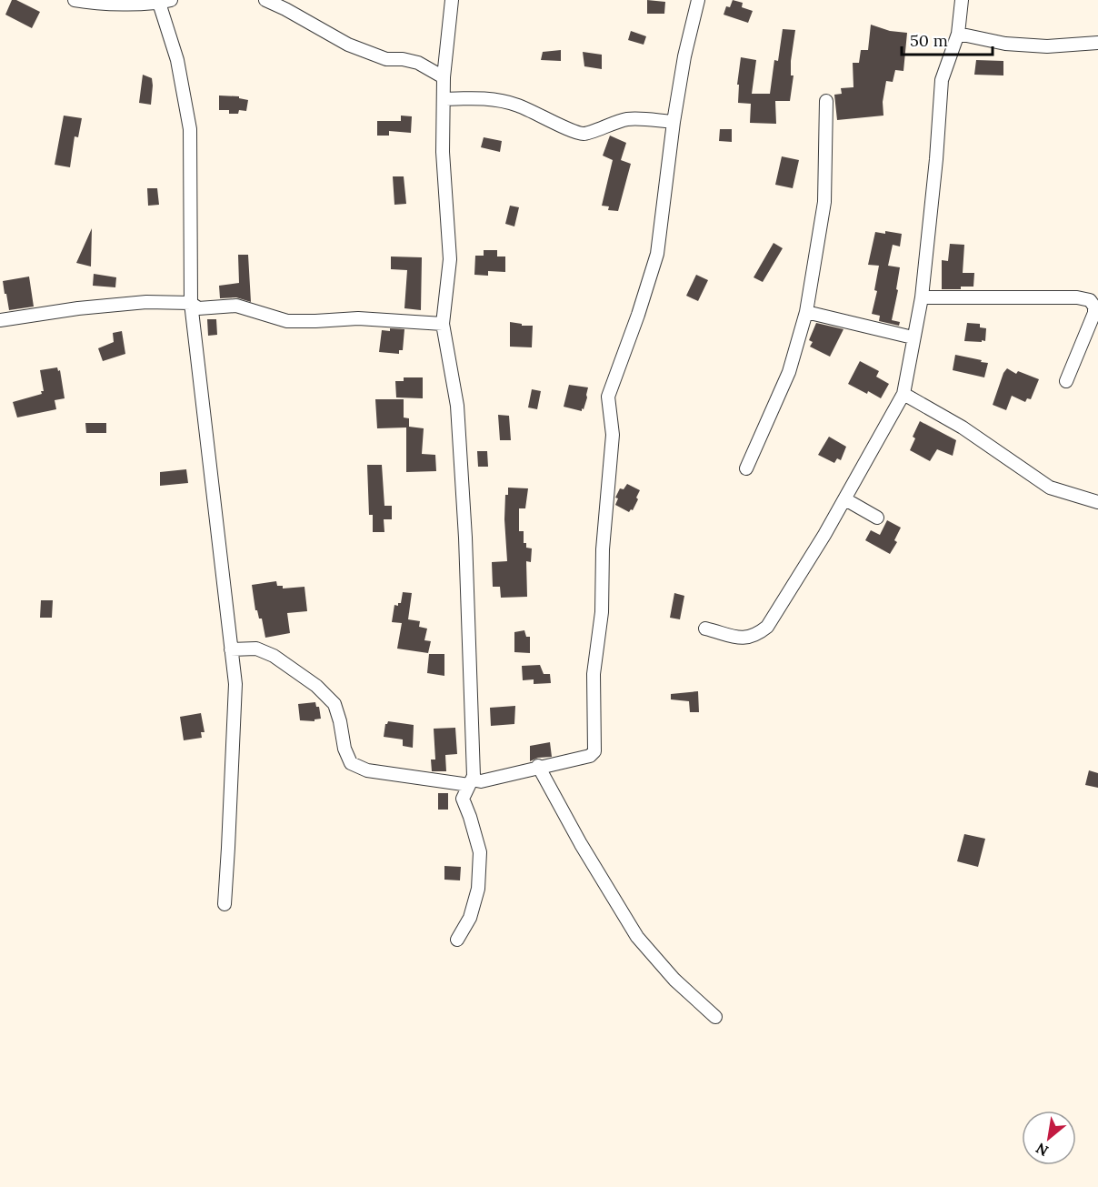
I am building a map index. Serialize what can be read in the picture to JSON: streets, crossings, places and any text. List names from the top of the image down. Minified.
{"scale_bar":"50 m","north":"bottom left"}
